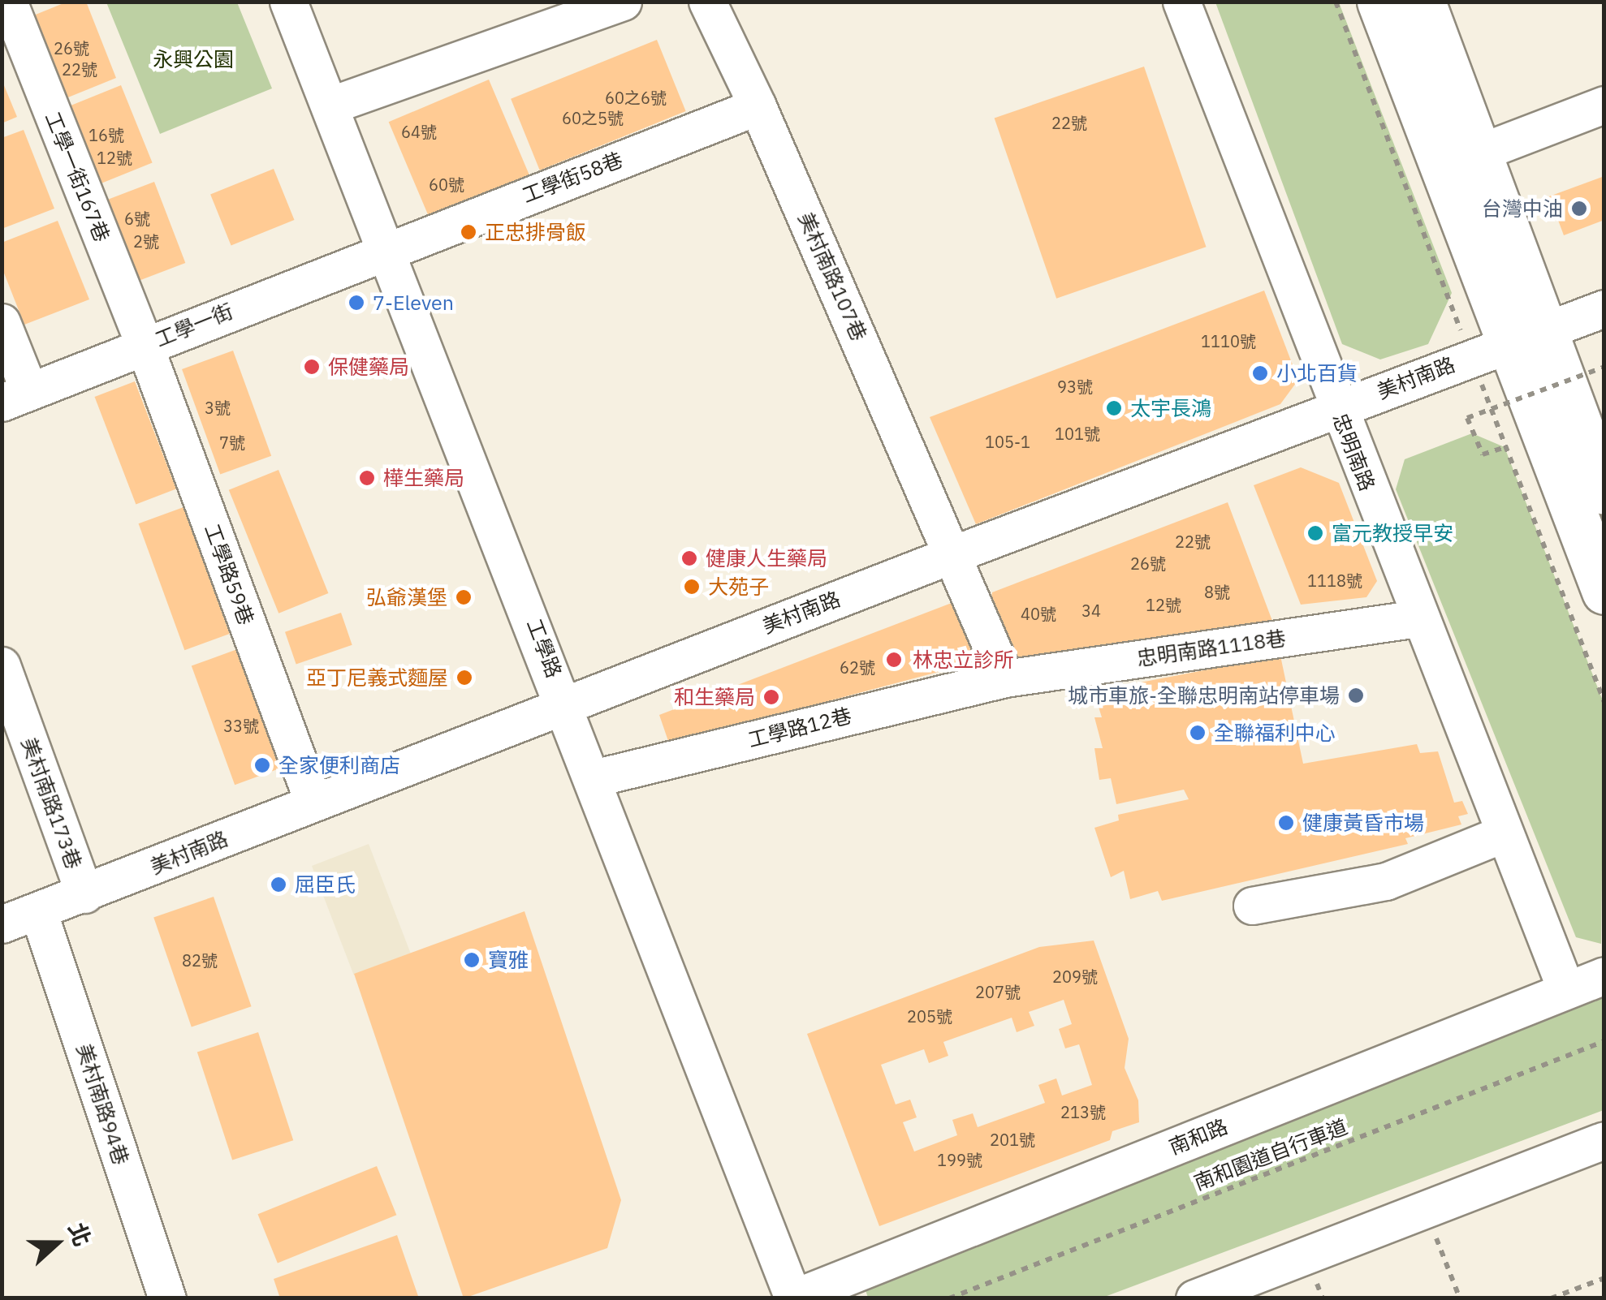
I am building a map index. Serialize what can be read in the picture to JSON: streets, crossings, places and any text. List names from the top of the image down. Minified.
{"streets":{"street":["工學一街167巷","工學街58巷","美村南路107巷","工學一街","美村南路","忠明南路","工學路59巷","工學路","忠明南路1118巷","工學路12巷","美村南路173巷","美村南路94巷","南和路"],"path":["南和園道自行車道"]},"crossings":[["工學一街167巷","工學一街"],["工學一街167巷","工學路59巷"],["工學街58巷","美村南路107巷"],["工學街58巷","工學一街"],["工學街58巷","工學路"],["美村南路107巷","美村南路"],["美村南路107巷","忠明南路1118巷"],["美村南路107巷","工學路12巷"],["工學一街","工學路59巷"],["工學一街","工學路"],["美村南路","忠明南路"],["美村南路","工學路59巷"],["美村南路","工學路"],["美村南路","美村南路173巷"],["美村南路","美村南路94巷"],["忠明南路","忠明南路1118巷"],["忠明南路","南和路"],["工學路","工學路12巷"],["工學路","南和路"],["忠明南路1118巷","工學路12巷"]],"parks":["永興公園"],"places":["台灣中油","正忠排骨飯","7-Eleven","保健藥局","小北百貨","太宇長鴻","樺生藥局","富元教授早安","健康人生藥局","大苑子","弘爺漢堡","林忠立診所","亞丁尼義式麵屋","城市車旅-全聯忠明南站停車場","和生藥局","全聯福利中心","全家便利商店","健康黃昏市場","屈臣氏","寶雅"],"house_numbers":["26號","22號","60之6號","60之5號","22號","64號","16號","12號","60號","6號","2號","1110號","93號","3號","101號","105-1","7號","22號","26號","1118號","8號","12號","34","40號","62號","33號","82號","209號","207號","205號","213號","201號","199號"],"north":"right"}
